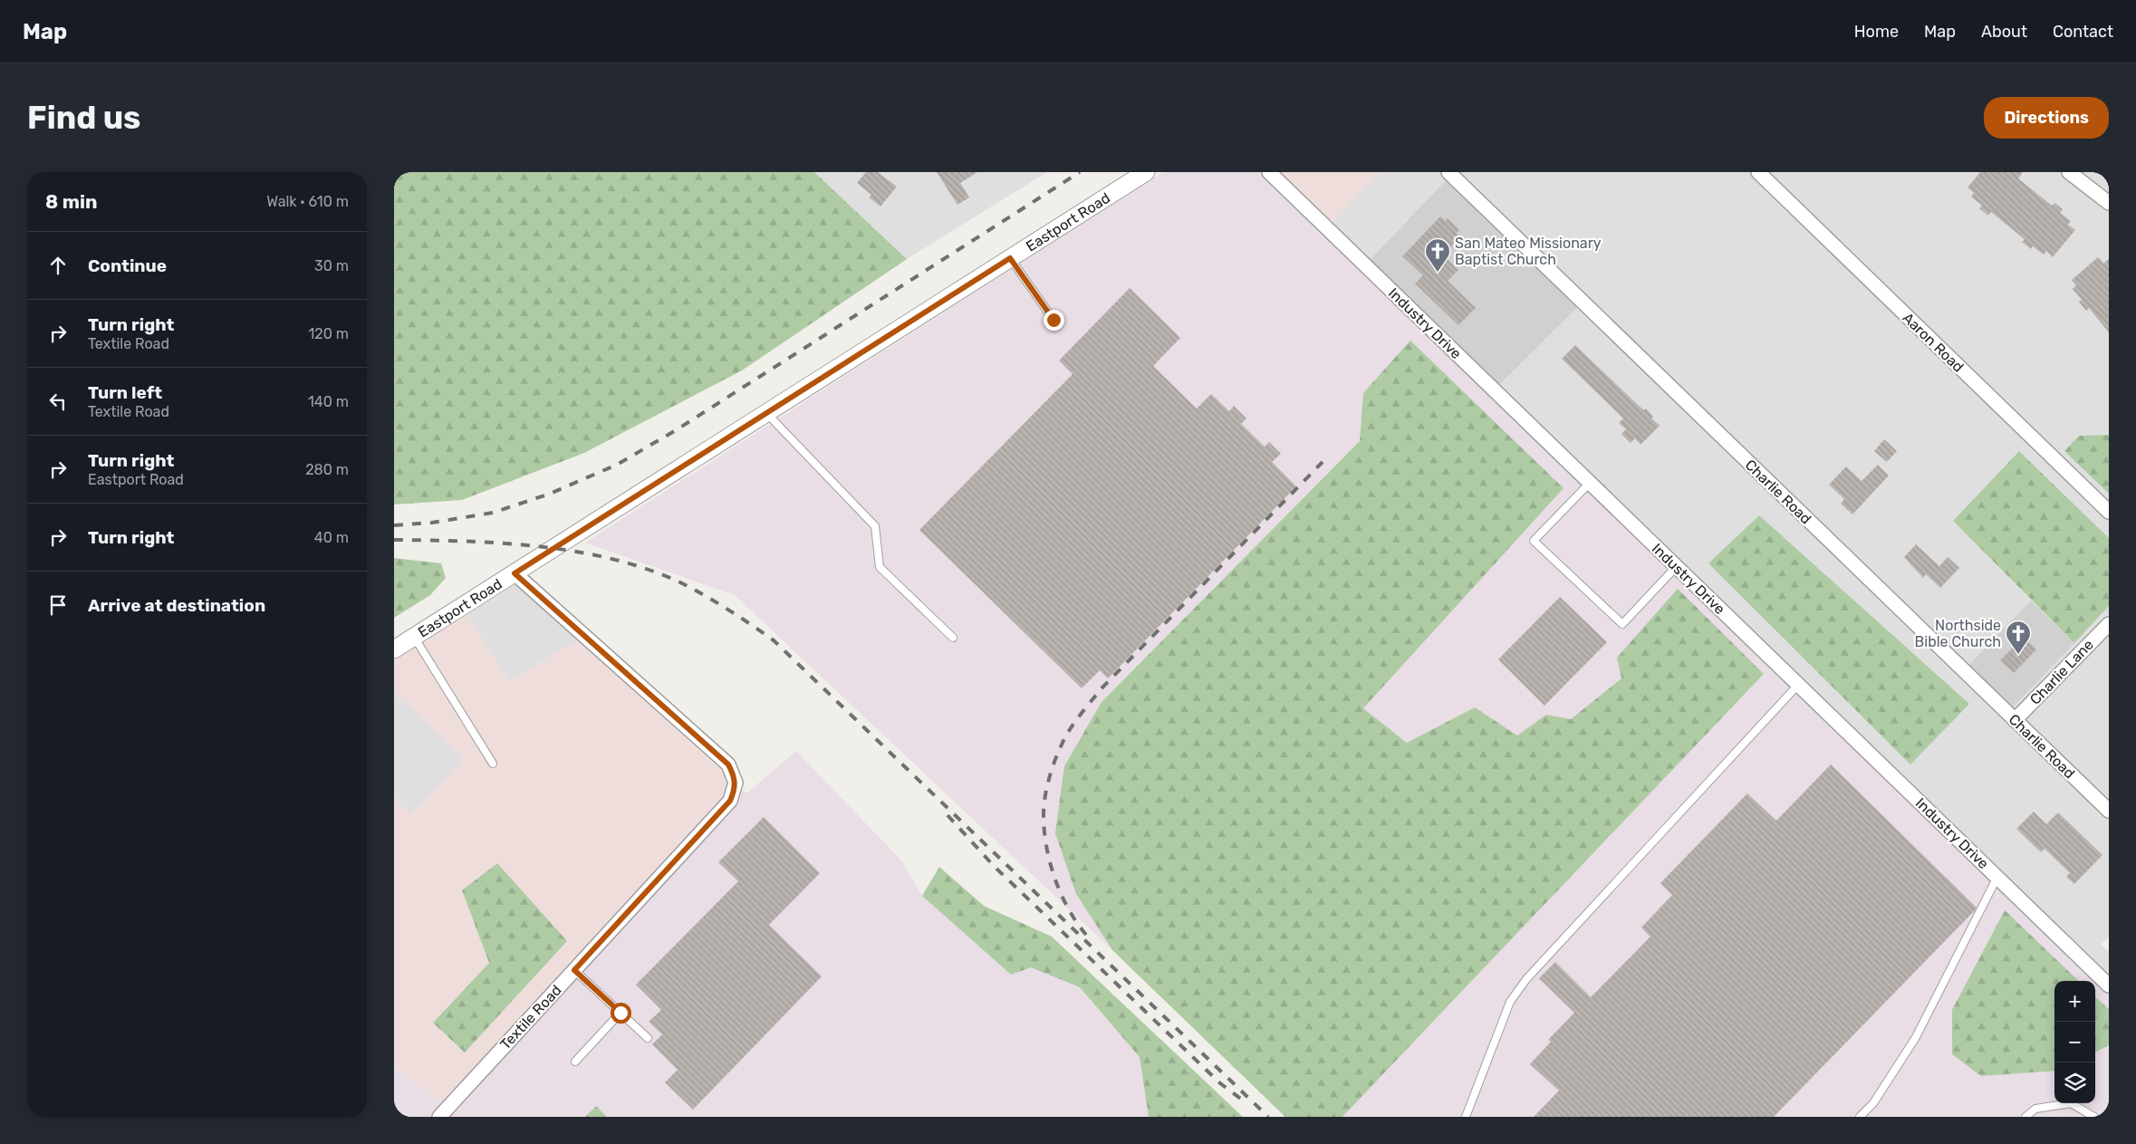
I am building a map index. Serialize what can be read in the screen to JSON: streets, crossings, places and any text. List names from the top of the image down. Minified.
{"streets":{"street":["Eastport Road","Industry Drive","Aaron Road","Charlie Road","Charlie Lane","Textile Road"]},"crossings":[["Eastport Road","Textile Road"],["Charlie Road","Charlie Lane"]],"places":{"church":["San Mateo Missionary Baptist Church","Northside Bible Church"]},"page":{"header":"Map","nav":["Home","Map","About","Contact"],"buttons":"Directions","title":"Find us","heading":["8 min","Walk · 610 m"],"list":[["Continue","30 m"],["Turn right","Textile Road","120 m"],["Turn left","Textile Road","140 m"],["Turn right","Eastport Road","280 m"],["Turn right","40 m"],"Arrive at destination"],"map_buttons":["+","−"]}}
